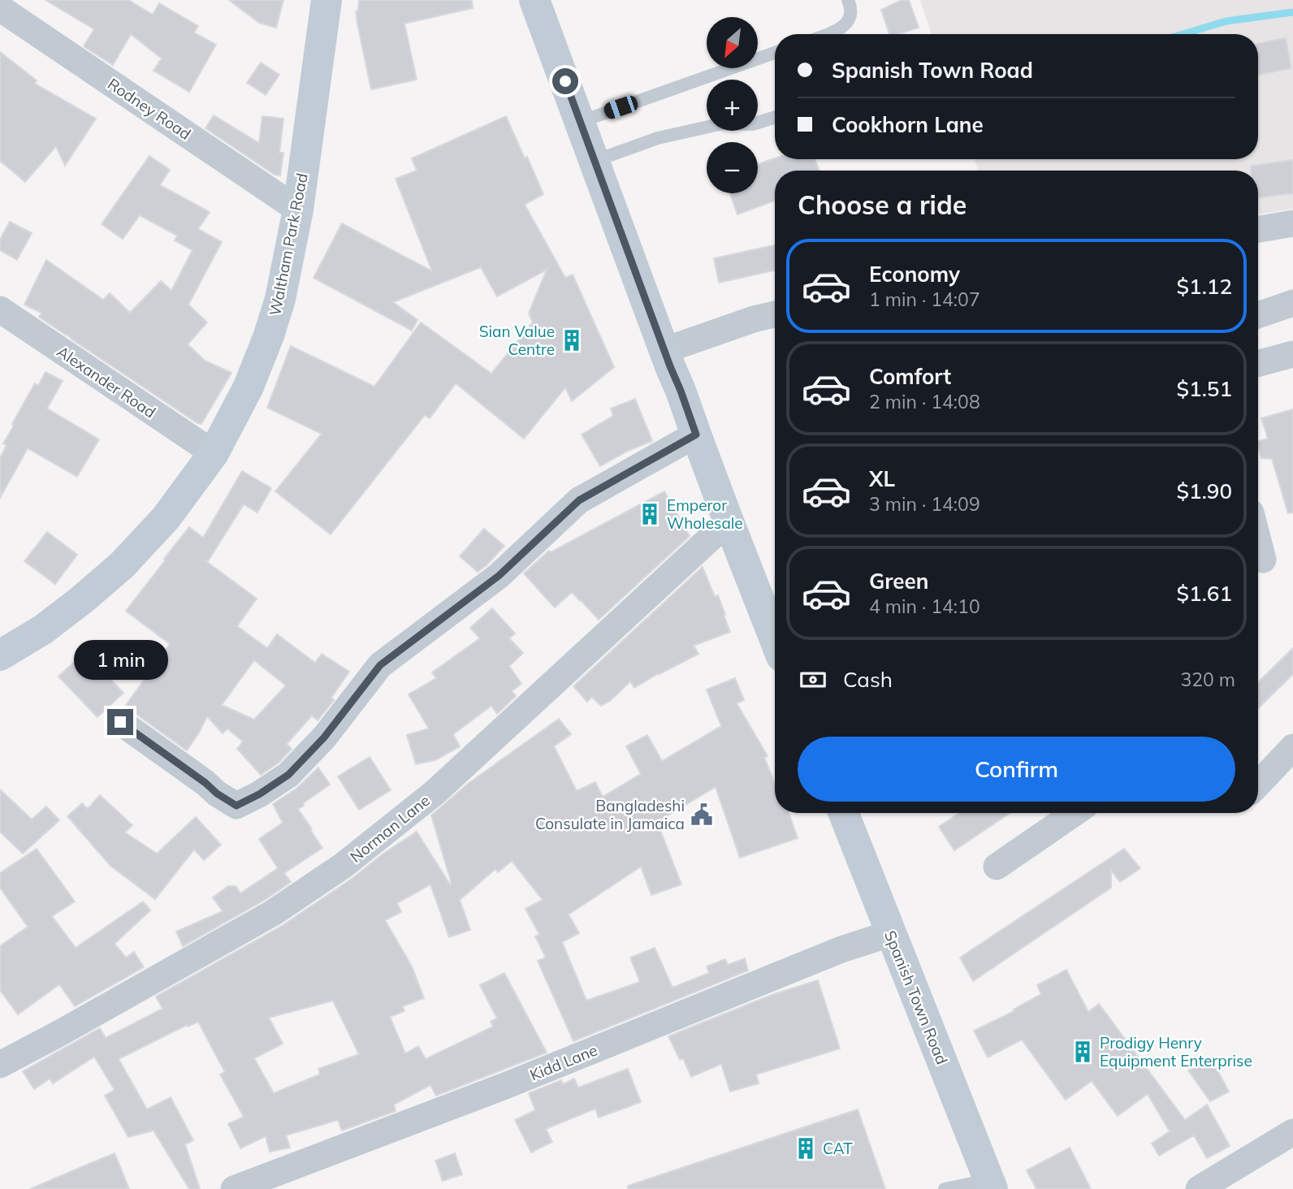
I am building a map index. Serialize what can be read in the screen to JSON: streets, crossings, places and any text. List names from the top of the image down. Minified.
{"streets":{"main road":["Waltham Park Road","Spanish Town Road"],"street":["Rodney Road","Alexander Road","Norman Lane","Kidd Lane"]},"crossings":[["Rodney Road","Waltham Park Road"],["Waltham Park Road","Alexander Road"],["Spanish Town Road","Kidd Lane"]],"places":{"building":["Sian Value Centre","Emperor Wholesale","Prodigy Henry Equipment Enterprise","CAT"],"public building":["Bangladeshi Consulate in Jamaica"]},"north":"bottom left","page":{"map_buttons":["+","−"],"banner":["Spanish Town Road","Cookhorn Lane"],"heading":"Choose a ride","list":[{"name":"Economy","note":"1 min · 14:07","value":"$1.12"},{"name":"Comfort","note":"2 min · 14:08","value":"$1.51"},{"name":"XL","note":"3 min · 14:09","value":"$1.90"},{"name":"Green","note":"4 min · 14:10","value":"$1.61"}],"bubble":"1 min","pay":["Cash","320 m"],"buttons":"Confirm"}}
